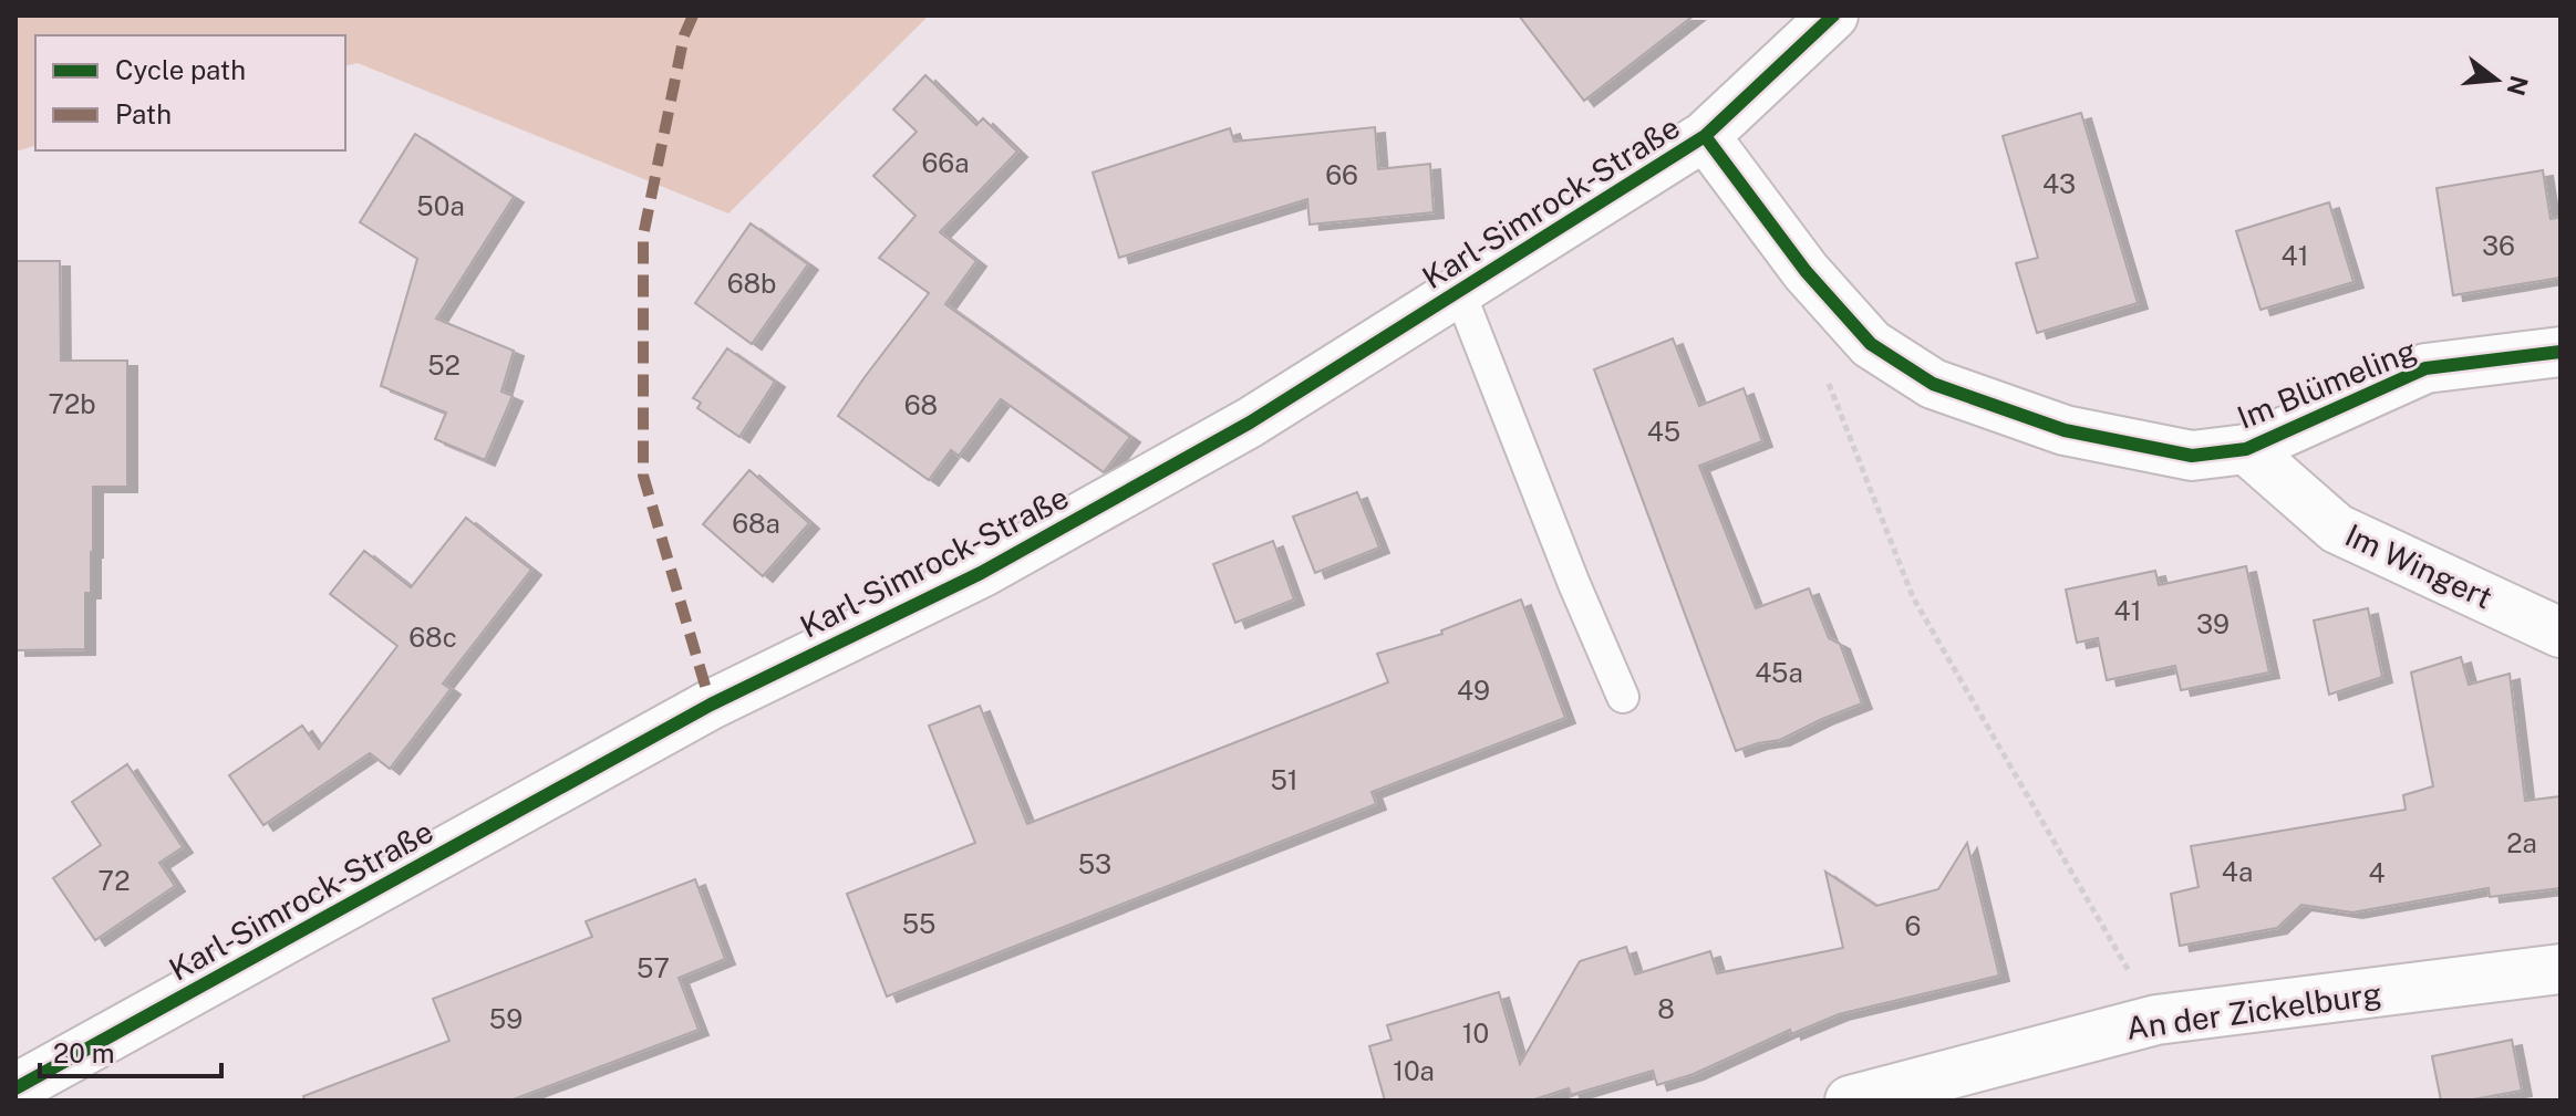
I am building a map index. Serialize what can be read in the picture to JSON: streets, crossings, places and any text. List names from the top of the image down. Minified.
{"streets":{"street":["Karl-Simrock-Straße","Im Blümeling","Im Wingert","An der Zickelburg"]},"crossings":[["Karl-Simrock-Straße","Im Blümeling"],["Im Blümeling","Im Wingert"]],"house_numbers":["66a","66","43","50a","36","41","68b","52","72b","68","45","68a","41","39","68c","45a","49","51","2a","53","4a","4","72","55","6","57","8","59","10","10a"],"legend":["Cycle path","Path"],"scale_bar":"20 m","north":"right"}
